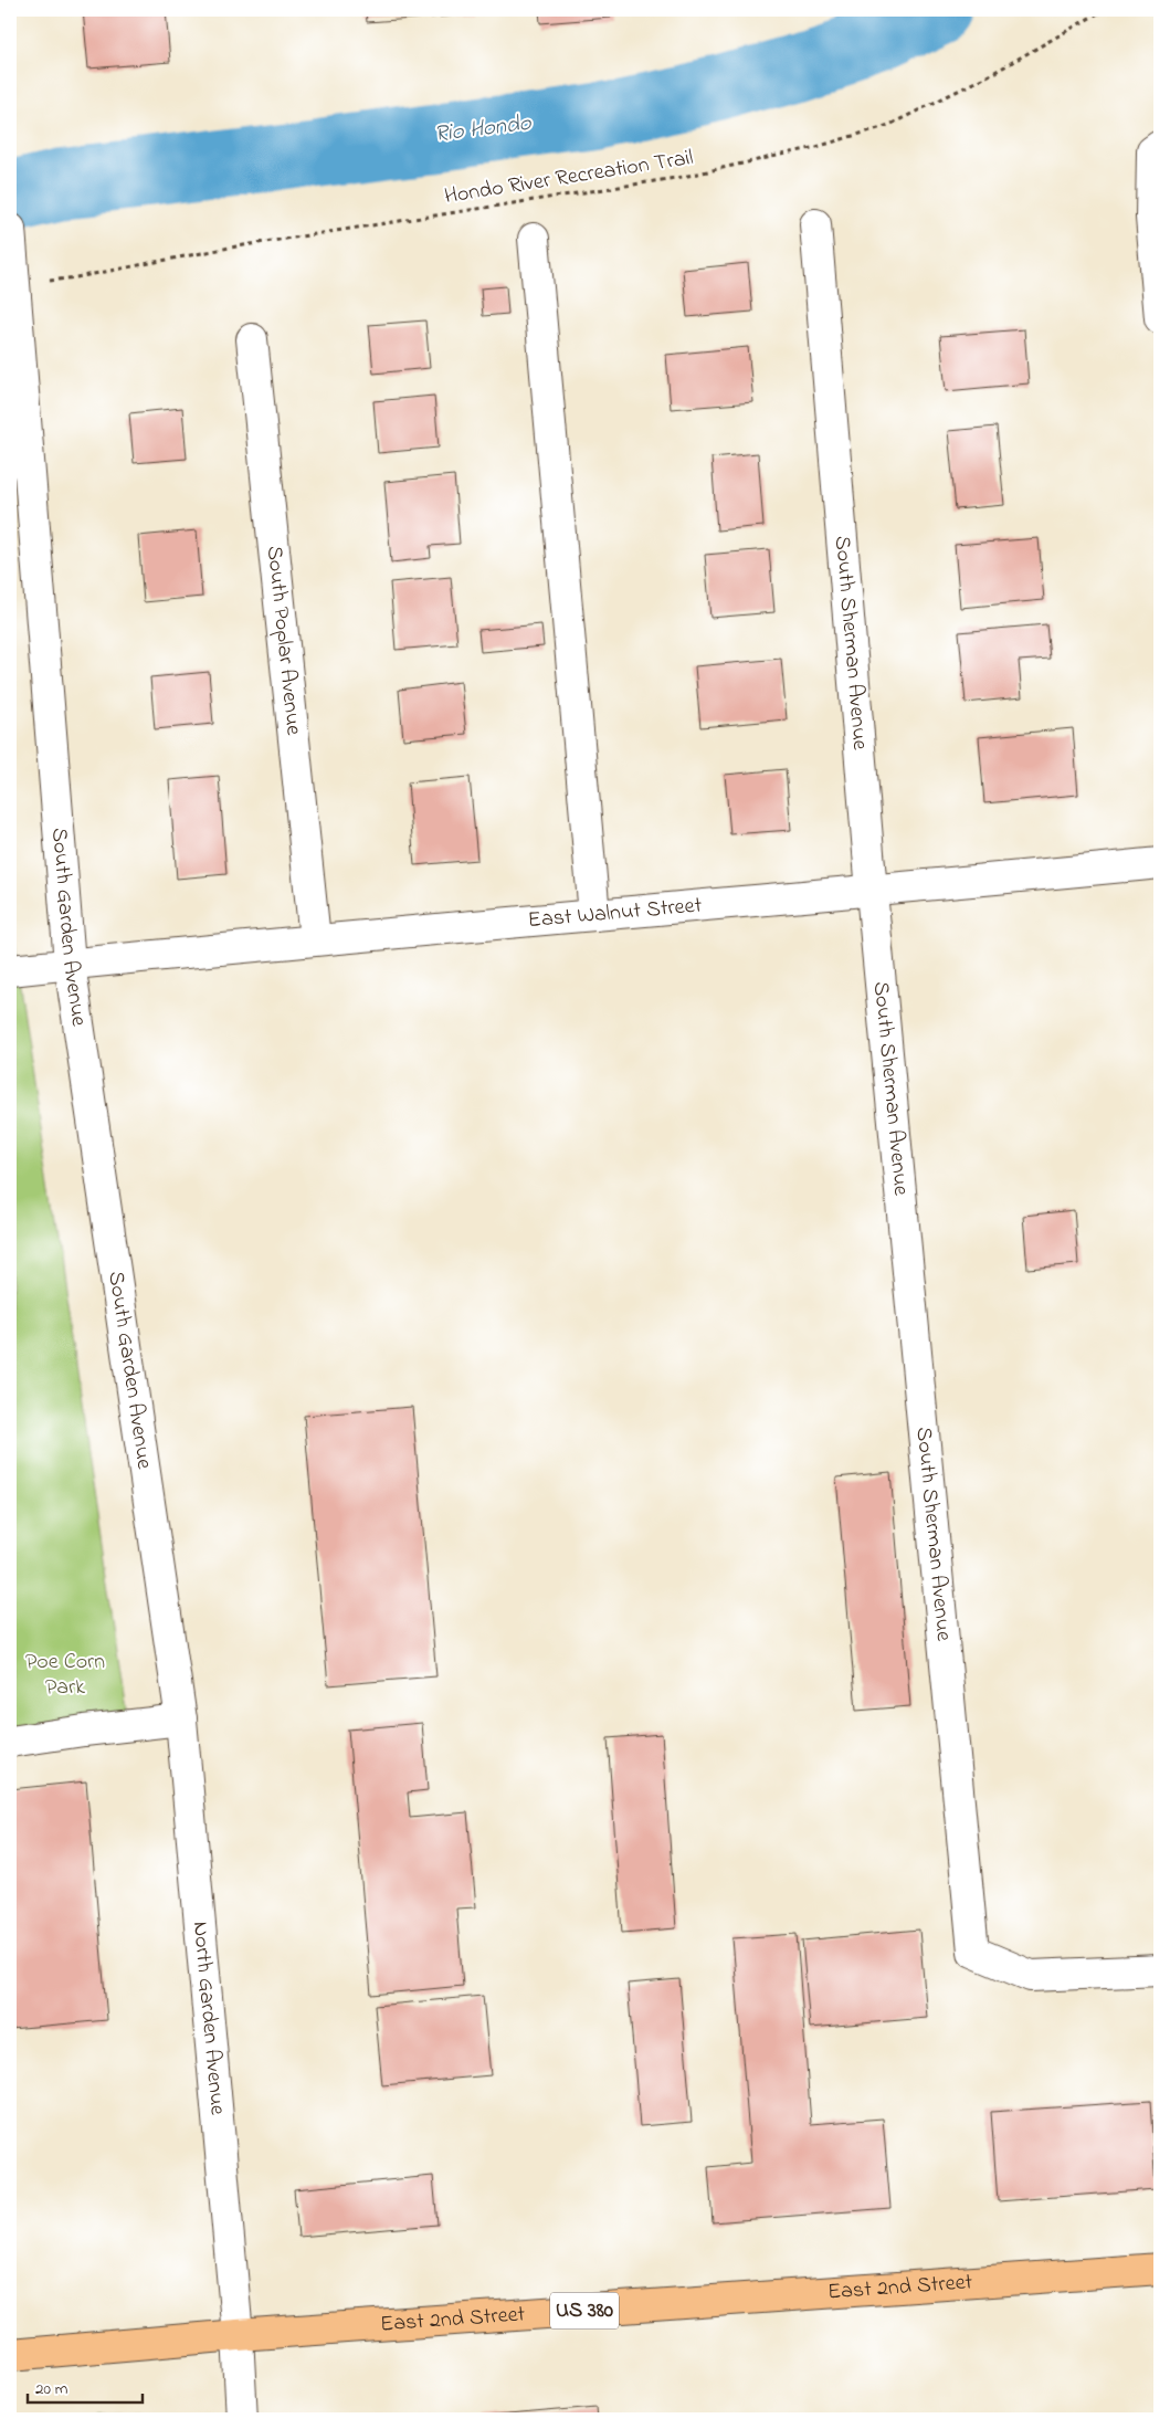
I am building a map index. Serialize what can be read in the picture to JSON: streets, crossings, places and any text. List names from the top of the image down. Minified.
{"streets":{"main road":["East 2nd Street","US 380"],"street":["South Poplar Avenue","South Sherman Avenue","East Walnut Street","South Garden Avenue","North Garden Avenue"],"path":["Hondo River Recreation Trail"]},"crossings":[["Hondo River Recreation Trail","South Garden Avenue"],["South Poplar Avenue","East Walnut Street"],["South Sherman Avenue","East Walnut Street"],["East Walnut Street","South Garden Avenue"],["South Garden Avenue","North Garden Avenue"],["North Garden Avenue","East 2nd Street"]],"water":["Rio Hondo"],"parks":["Poe Corn Park"],"scale_bar":"20 m"}
